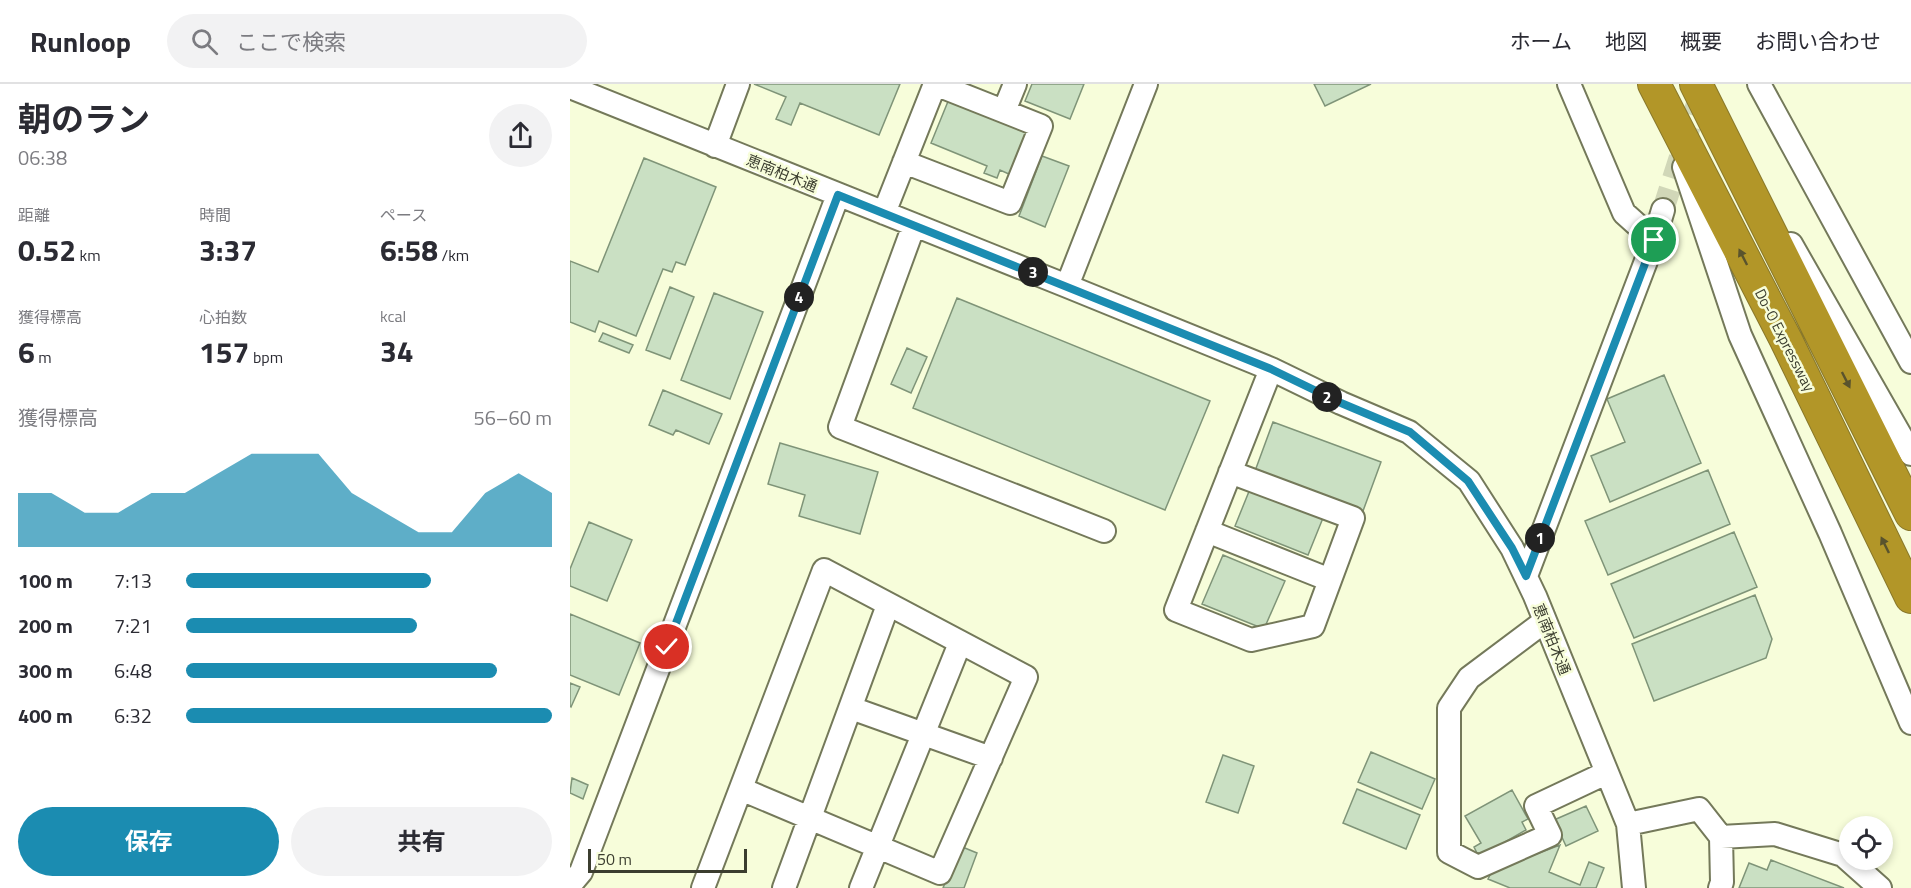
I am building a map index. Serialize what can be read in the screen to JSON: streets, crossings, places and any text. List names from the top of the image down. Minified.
{"streets":{"highway":["Do-O Expressway"],"street":["恵南柏木通"]},"scale_bar":"50 m","page":{"header":"Runloop","search":"ここで検索","nav":["ホーム","地図","概要","お問い合わせ"],"heading":["朝のラン","06:38"],"stats":[["距離","0.52 km"],["時間","3:37"],["ペース","6:58 /km"],["獲得標高","6 m"],["心拍数","157 bpm"],["kcal","34"]],"pins":["3","4","2","1"],"chart":["獲得標高","56–60 m"],"list":[{"name":"100 m","note":"7:13"},{"name":"200 m","note":"7:21"},{"name":"300 m","note":"6:48"},{"name":"400 m","note":"6:32"}],"buttons":["保存","共有"],"scale":"50 m"}}
